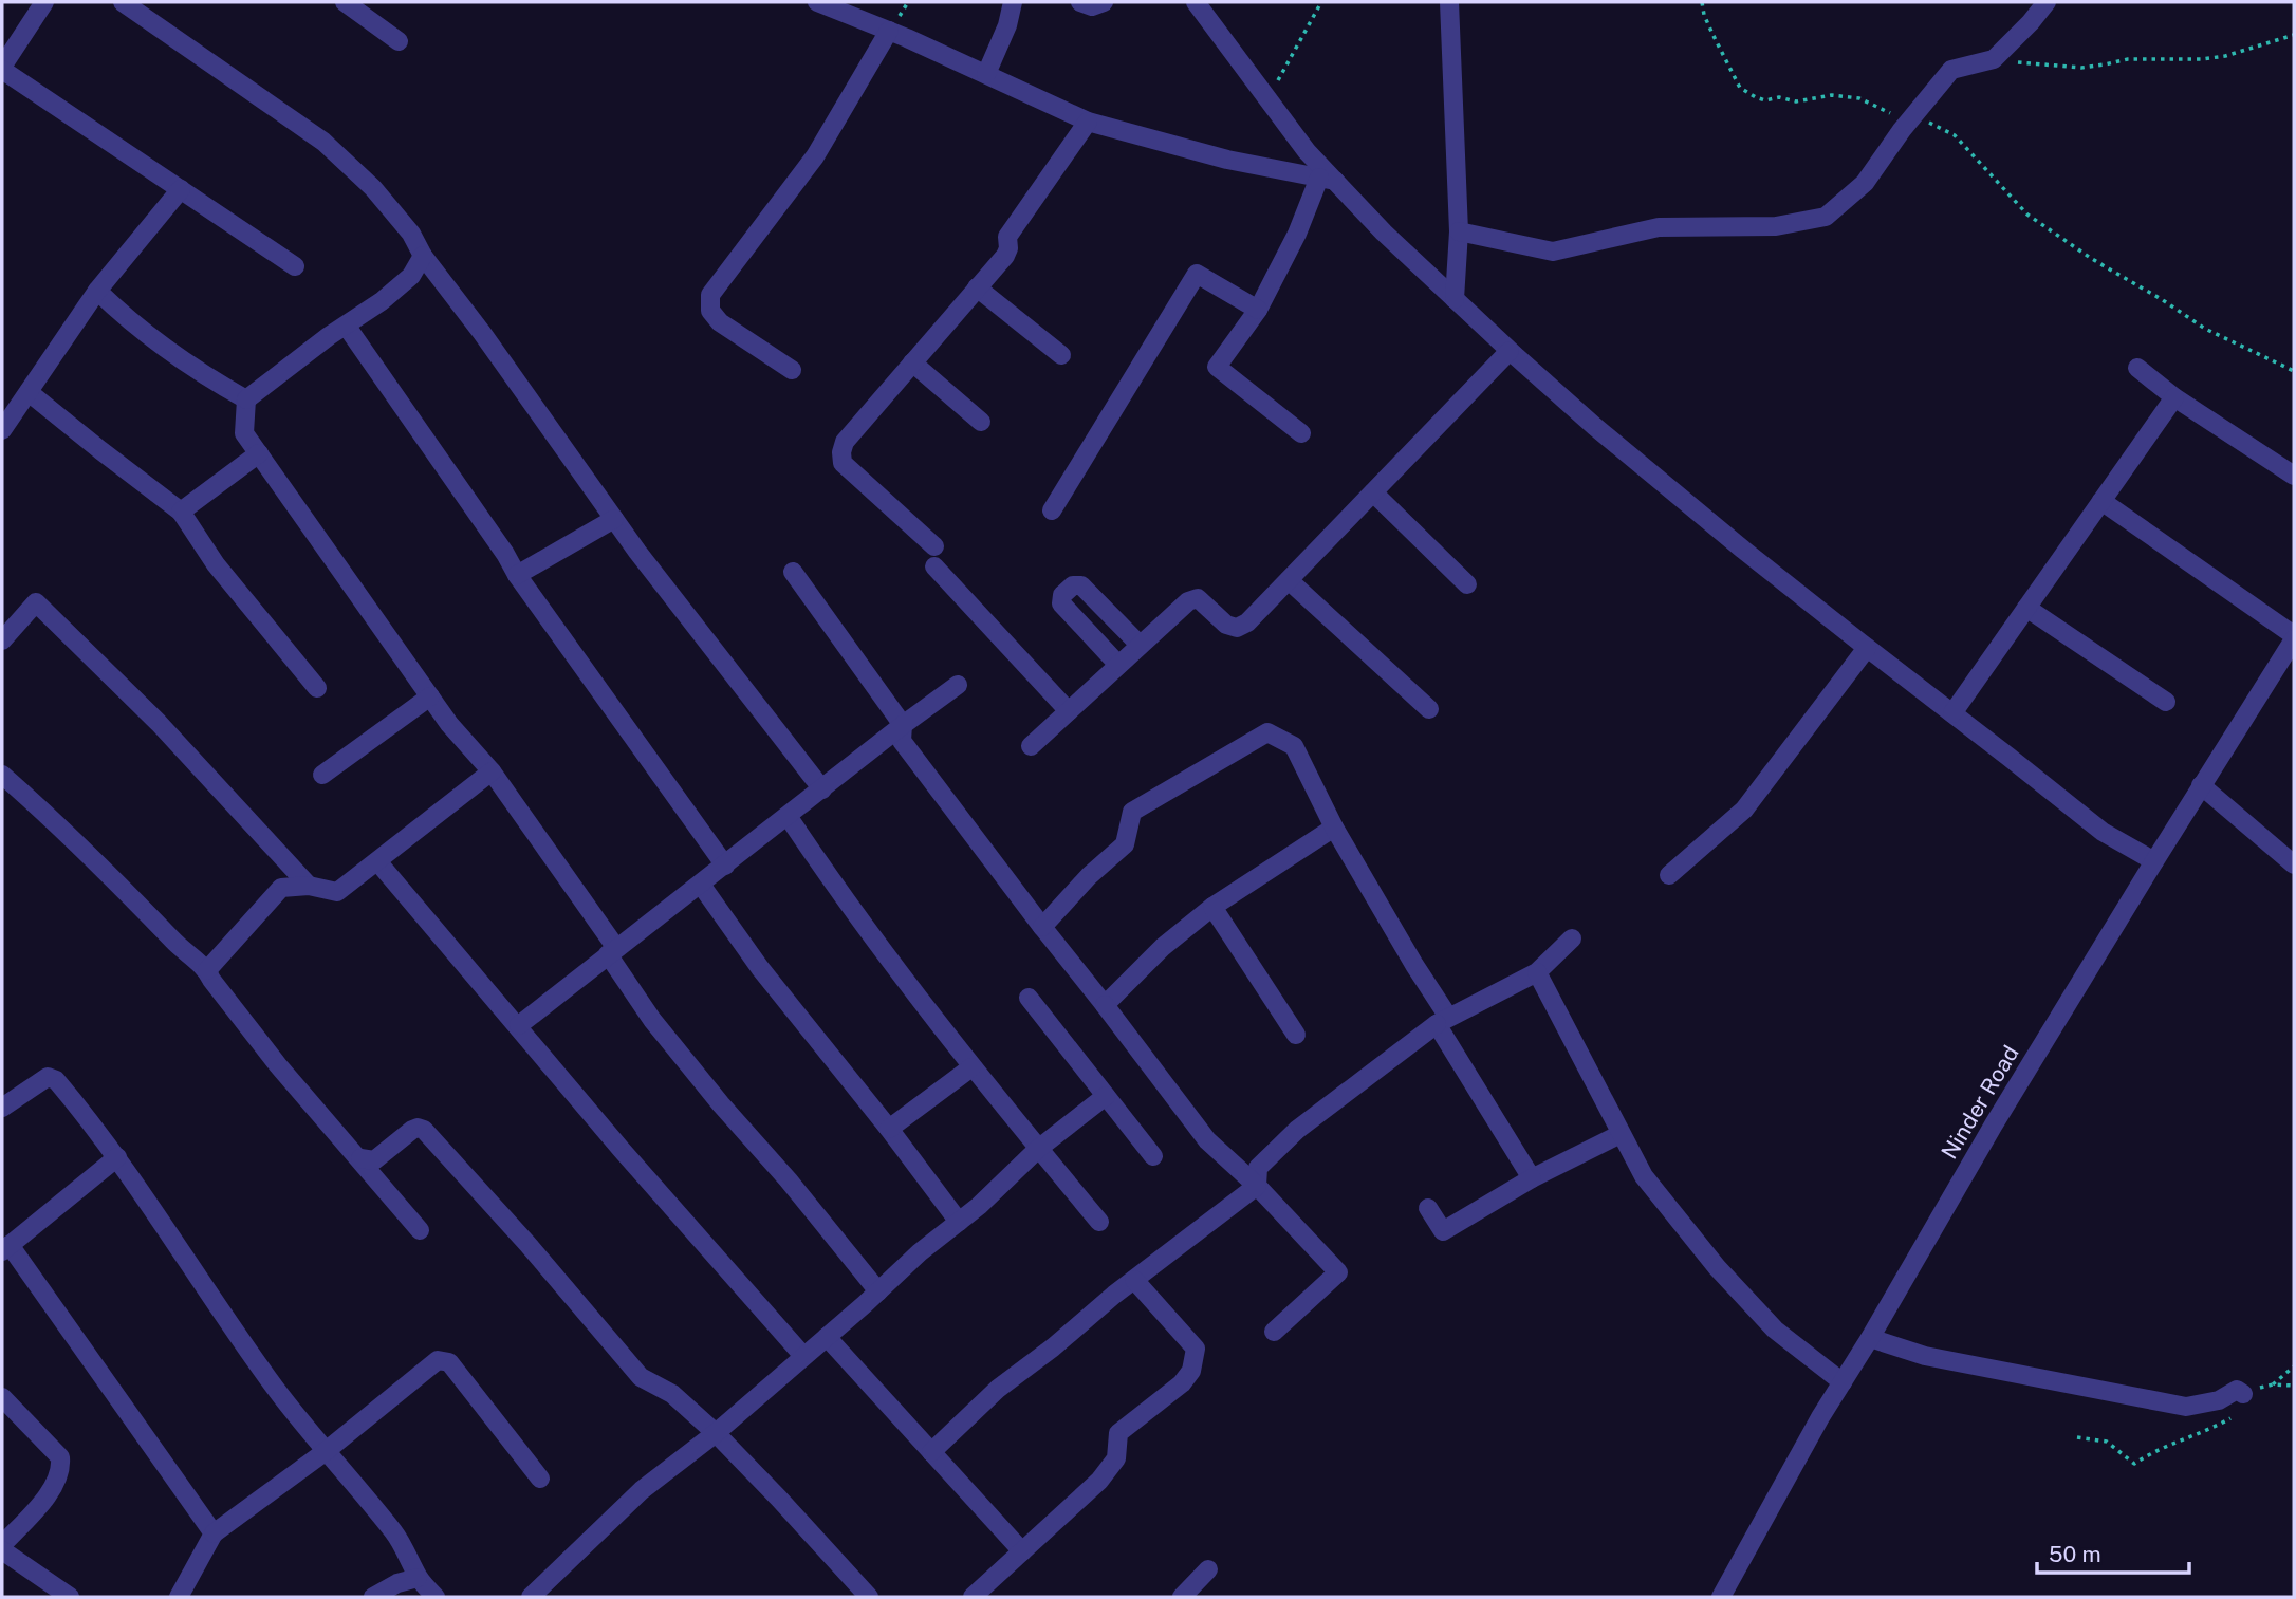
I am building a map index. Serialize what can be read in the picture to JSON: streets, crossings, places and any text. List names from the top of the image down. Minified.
{"streets":{"street":["Ninder Road"]},"scale_bar":"50 m"}
